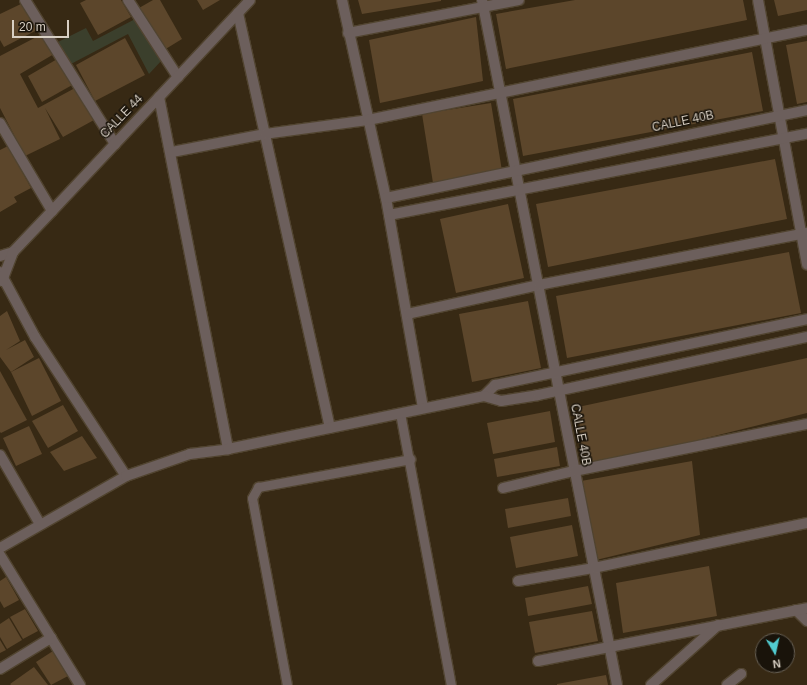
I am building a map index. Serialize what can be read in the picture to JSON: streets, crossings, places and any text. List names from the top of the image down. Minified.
{"streets":{"street":["CALLE 44","CALLE 40B"]},"scale_bar":"20 m","north":"bottom"}
